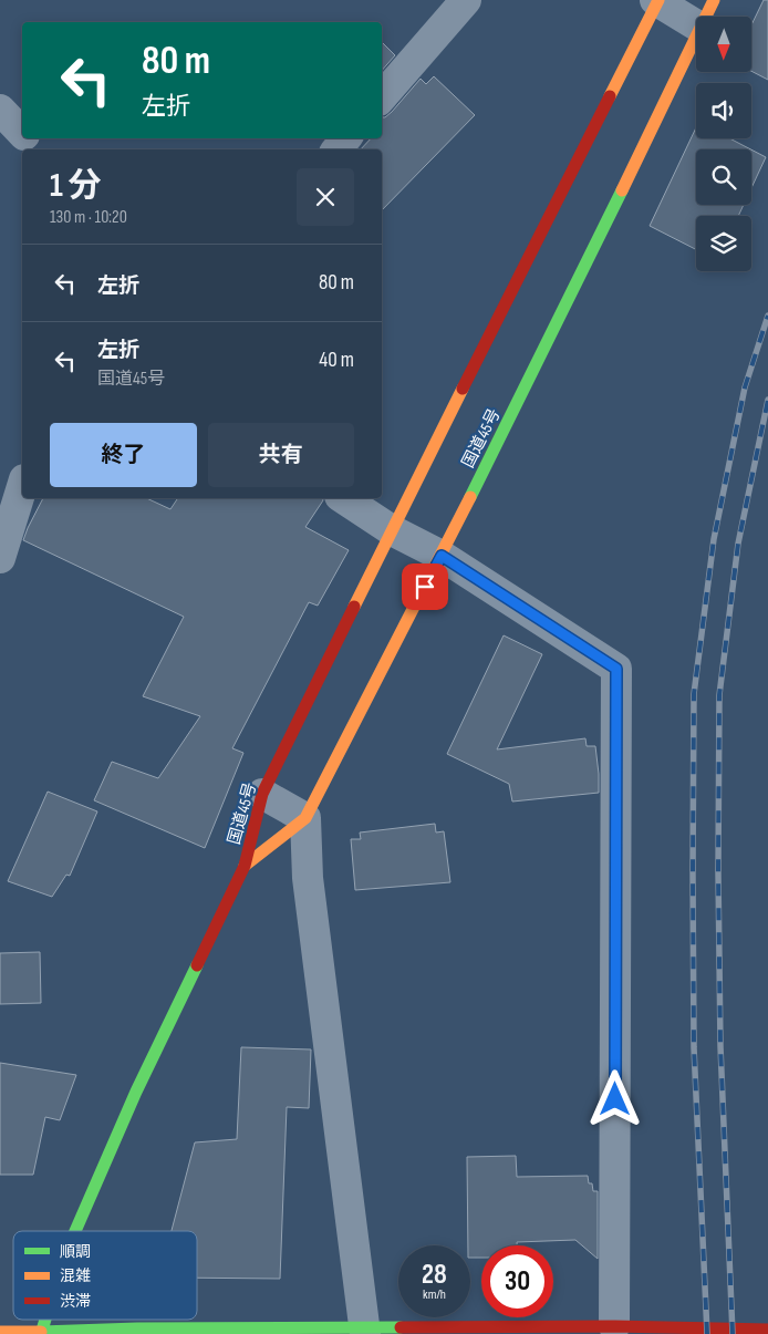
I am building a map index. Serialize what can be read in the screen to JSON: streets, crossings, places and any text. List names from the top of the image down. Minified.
{"streets":{"main road":["国道45号"]},"legend":["順調","混雑","渋滞"],"north":"bottom","page":{"turn":["80 m","左折"],"heading":["1 分","130 m · 10:20"],"list":[{"name":"左折","value":"80 m"},{"name":"左折","note":"国道45号","value":"40 m"}],"buttons":["終了","共有"],"speed":"28 km/h","limit":"30"}}
